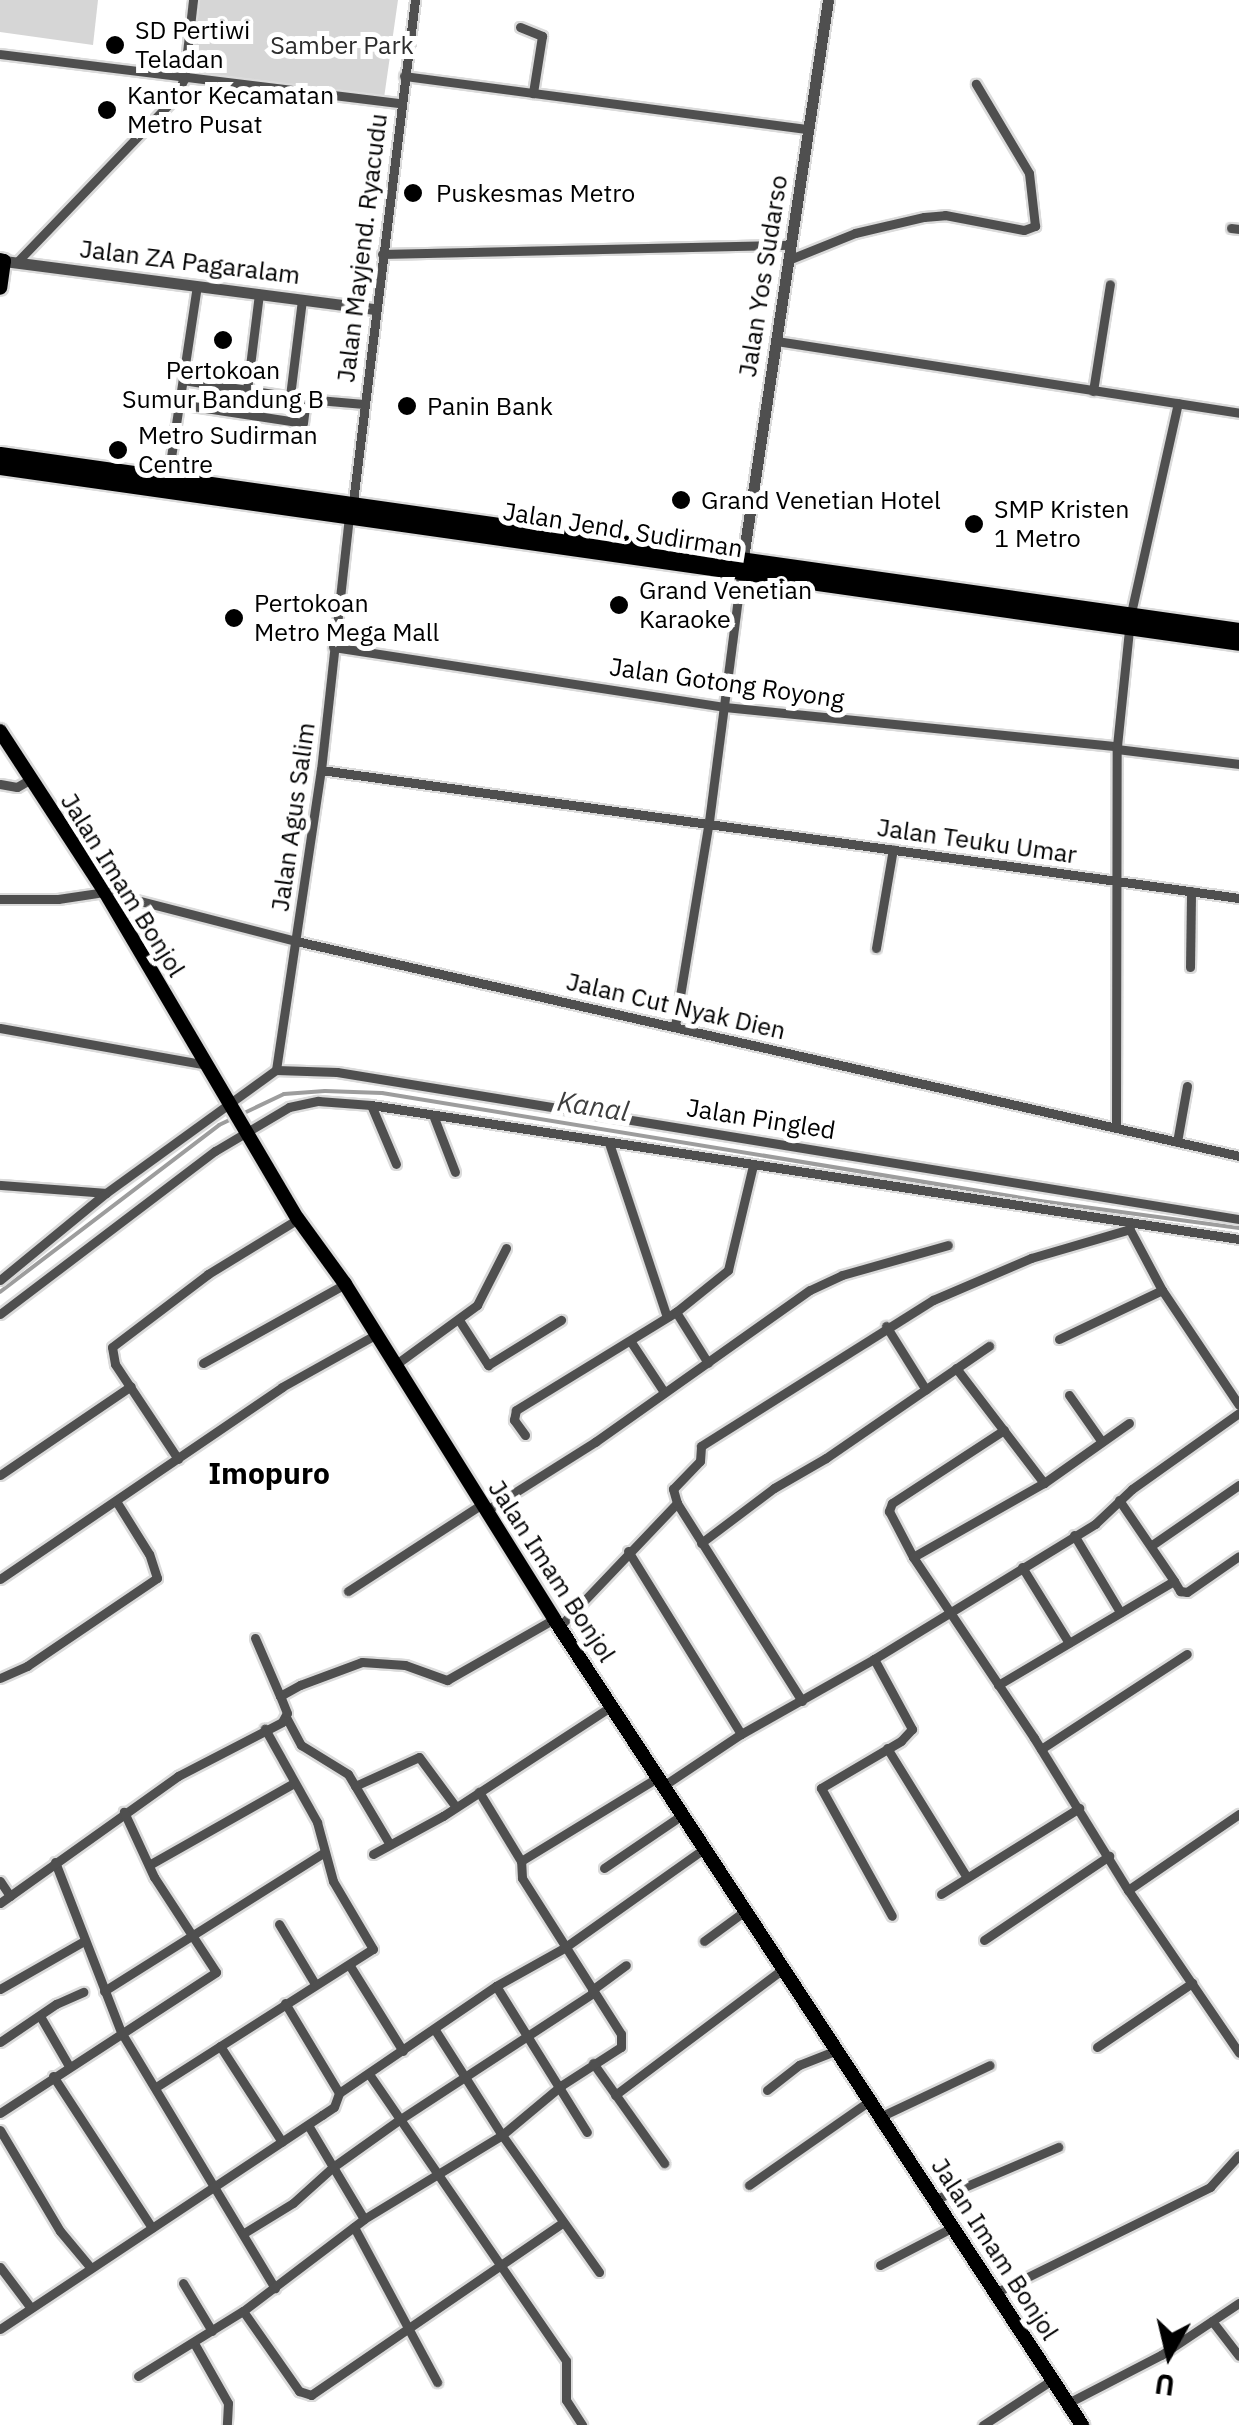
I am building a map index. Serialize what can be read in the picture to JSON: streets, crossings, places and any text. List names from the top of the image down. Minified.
{"streets":{"highway":["Jalan Jend. Sudirman"],"main road":["Jalan Imam Bonjol"],"street":["Jalan Mayjend. Ryacudu","Jalan ZA Pagaralam","Jalan Yos Sudarso","Jalan Gotong Royong","Jalan Agus Salim","Jalan Teuku Umar","Jalan Cut Nyak Dien","Jalan Pingled"]},"crossings":[["Jalan Mayjend. Ryacudu","Jalan ZA Pagaralam"],["Jalan Mayjend. Ryacudu","Jalan Jend. Sudirman"],["Jalan Mayjend. Ryacudu","Jalan Agus Salim"],["Jalan Yos Sudarso","Jalan Jend. Sudirman"],["Jalan Jend. Sudirman","Jalan Agus Salim"],["Jalan Gotong Royong","Jalan Agus Salim"],["Jalan Agus Salim","Jalan Teuku Umar"],["Jalan Agus Salim","Jalan Cut Nyak Dien"],["Jalan Agus Salim","Jalan Pingled"],["Jalan Imam Bonjol","Jalan Cut Nyak Dien"]],"districts":["Imopuro"],"water":["Kanal"],"parks":["Samber Park"],"places":["SD Pertiwi Teladan","Kantor Kecamatan Metro Pusat","Puskesmas Metro","Pertokoan Sumur Bandung B","Panin Bank","Metro Sudirman Centre","Grand Venetian Hotel","SMP Kristen 1 Metro","Grand Venetian Karaoke","Pertokoan Metro Mega Mall"],"north":"bottom"}
